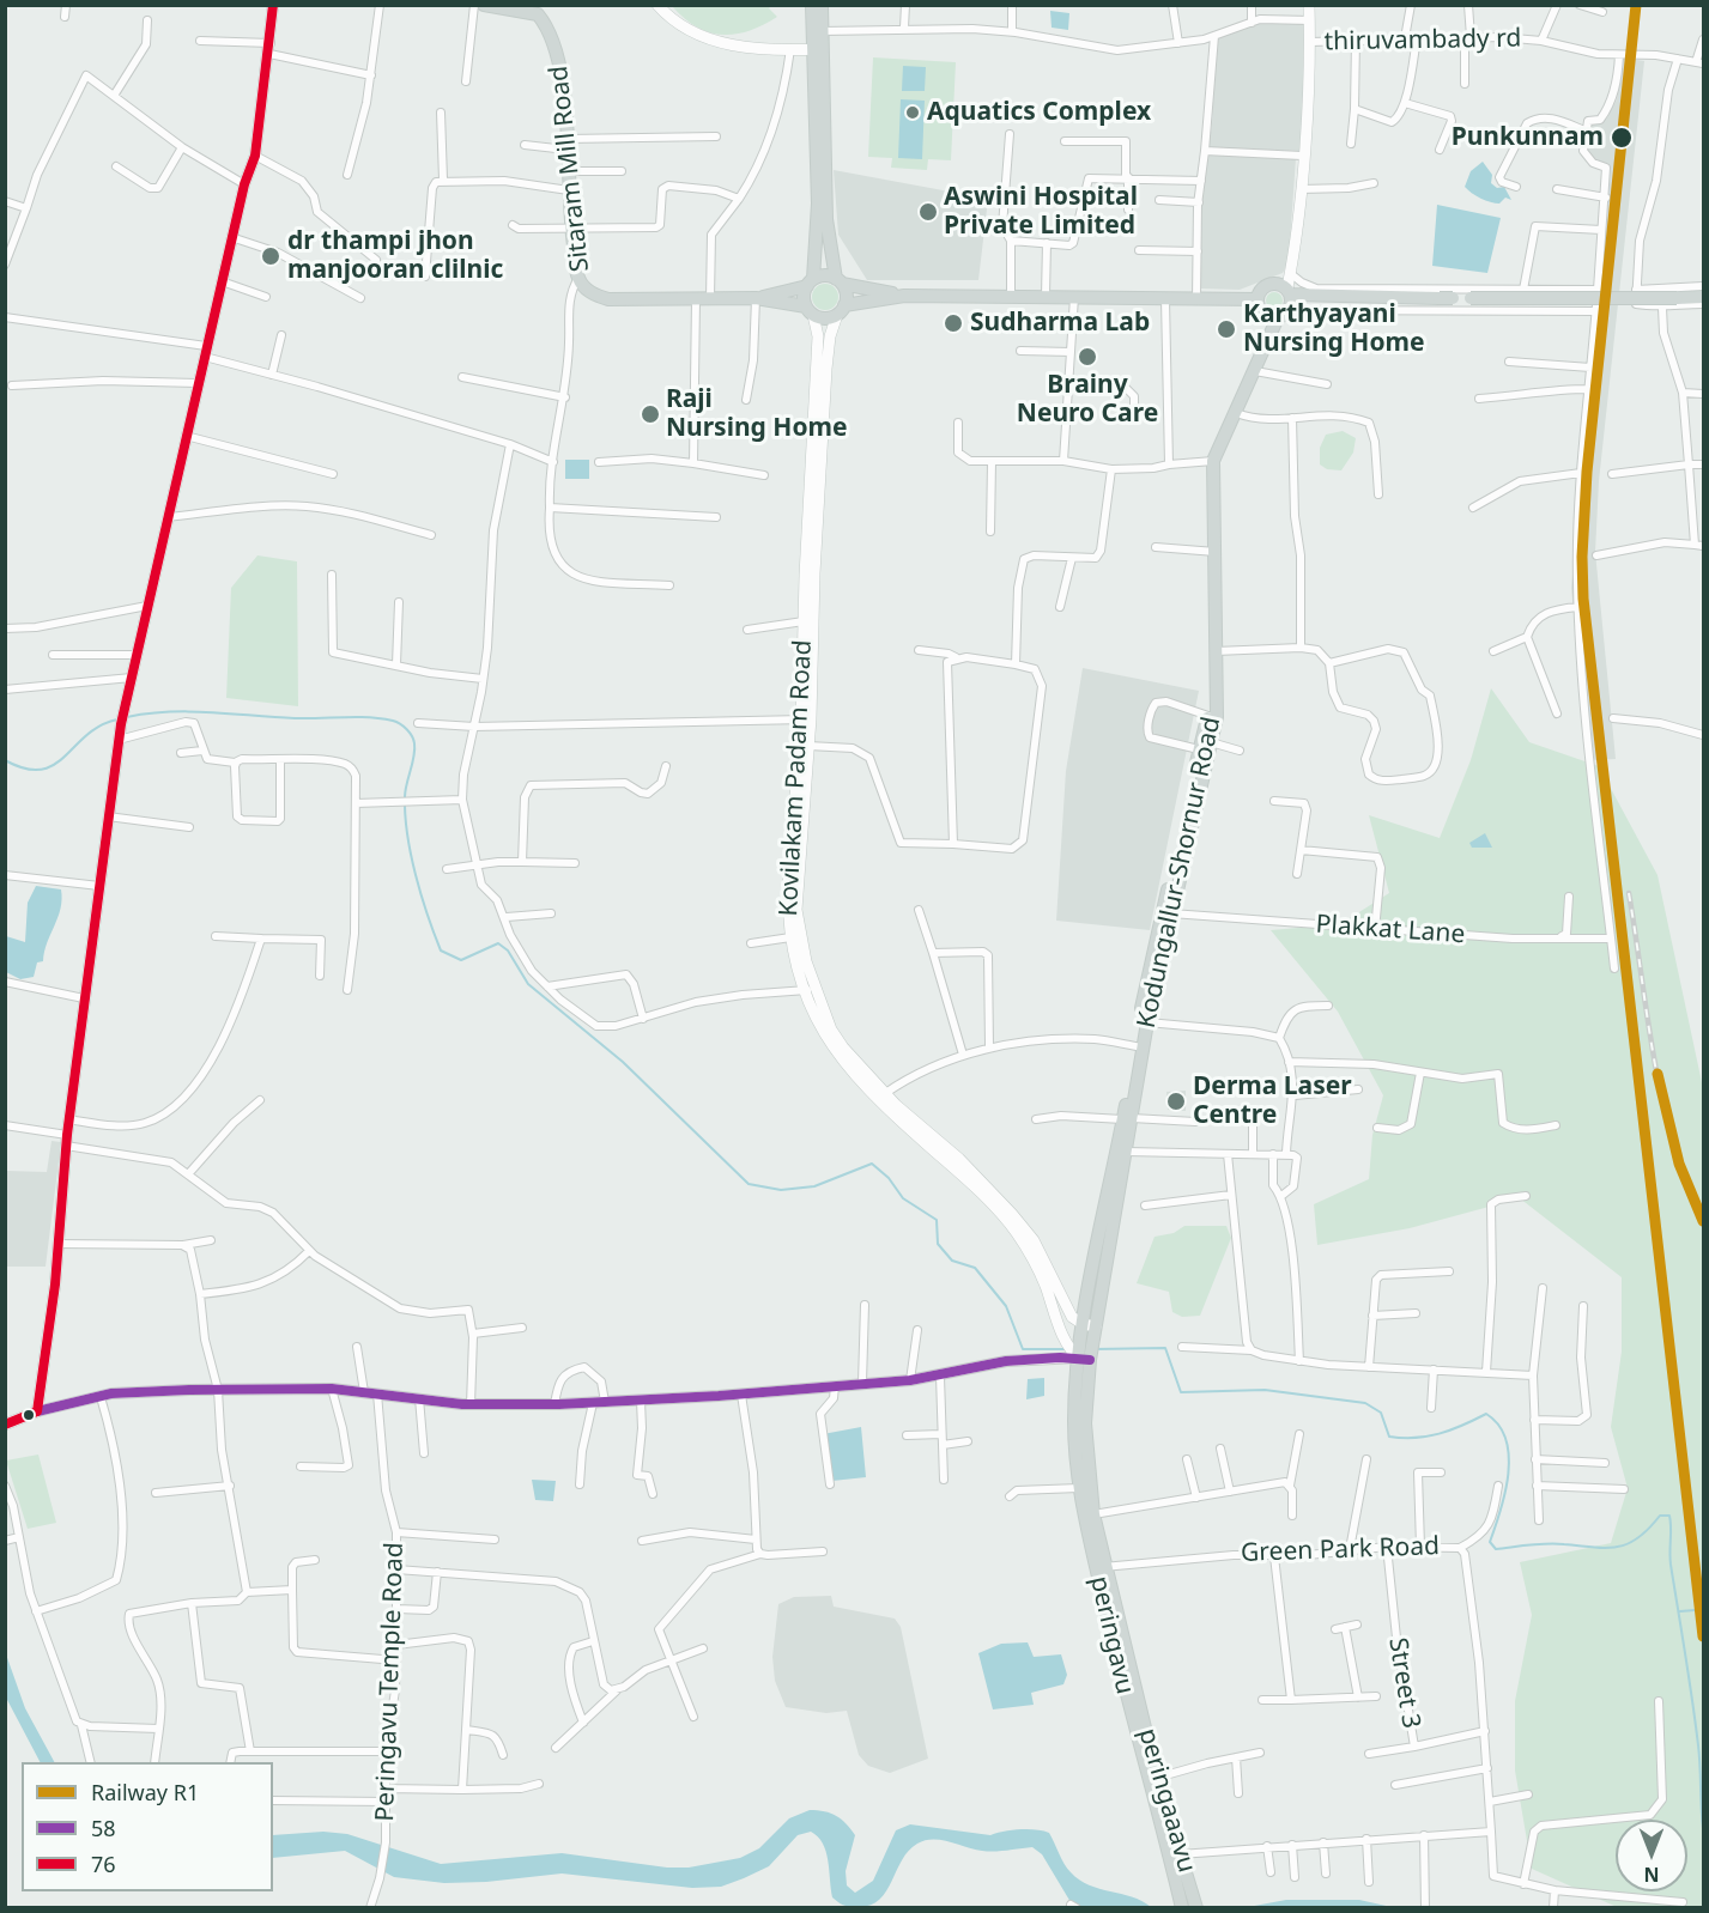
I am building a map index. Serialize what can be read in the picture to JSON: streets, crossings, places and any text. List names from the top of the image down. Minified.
{"streets":{"main road":["Sitaram Mill Road","Kovilakam Padam Road","Kodungallur-Shornur Road","peringavu","peringaaavu"],"street":["thiruvambady rd","Plakkat Lane","Green Park Road","Peringavu Temple Road","Street 3"]},"crossings":[["Sitaram Mill Road","Kovilakam Padam Road"],["Kovilakam Padam Road","Kodungallur-Shornur Road"],["Kovilakam Padam Road","peringavu"],["Kodungallur-Shornur Road","Plakkat Lane"],["Kodungallur-Shornur Road","Green Park Road"],["Kodungallur-Shornur Road","peringavu"],["Kodungallur-Shornur Road","peringaaavu"],["Green Park Road","peringavu"],["Green Park Road","Street 3"],["Green Park Road","peringaaavu"],["peringavu","peringaaavu"]],"places":["Aquatics Complex","Punkunnam","Aswini Hospital Private Limited","dr thampi jhon manjooran clilnic","Sudharma Lab","Karthyayani Nursing Home","Brainy Neuro Care","Raji Nursing Home","Derma Laser Centre"],"lines":["rail line R1","transit line 76","transit line 58"],"legend":["Railway R1","58","76"],"north":"bottom"}
